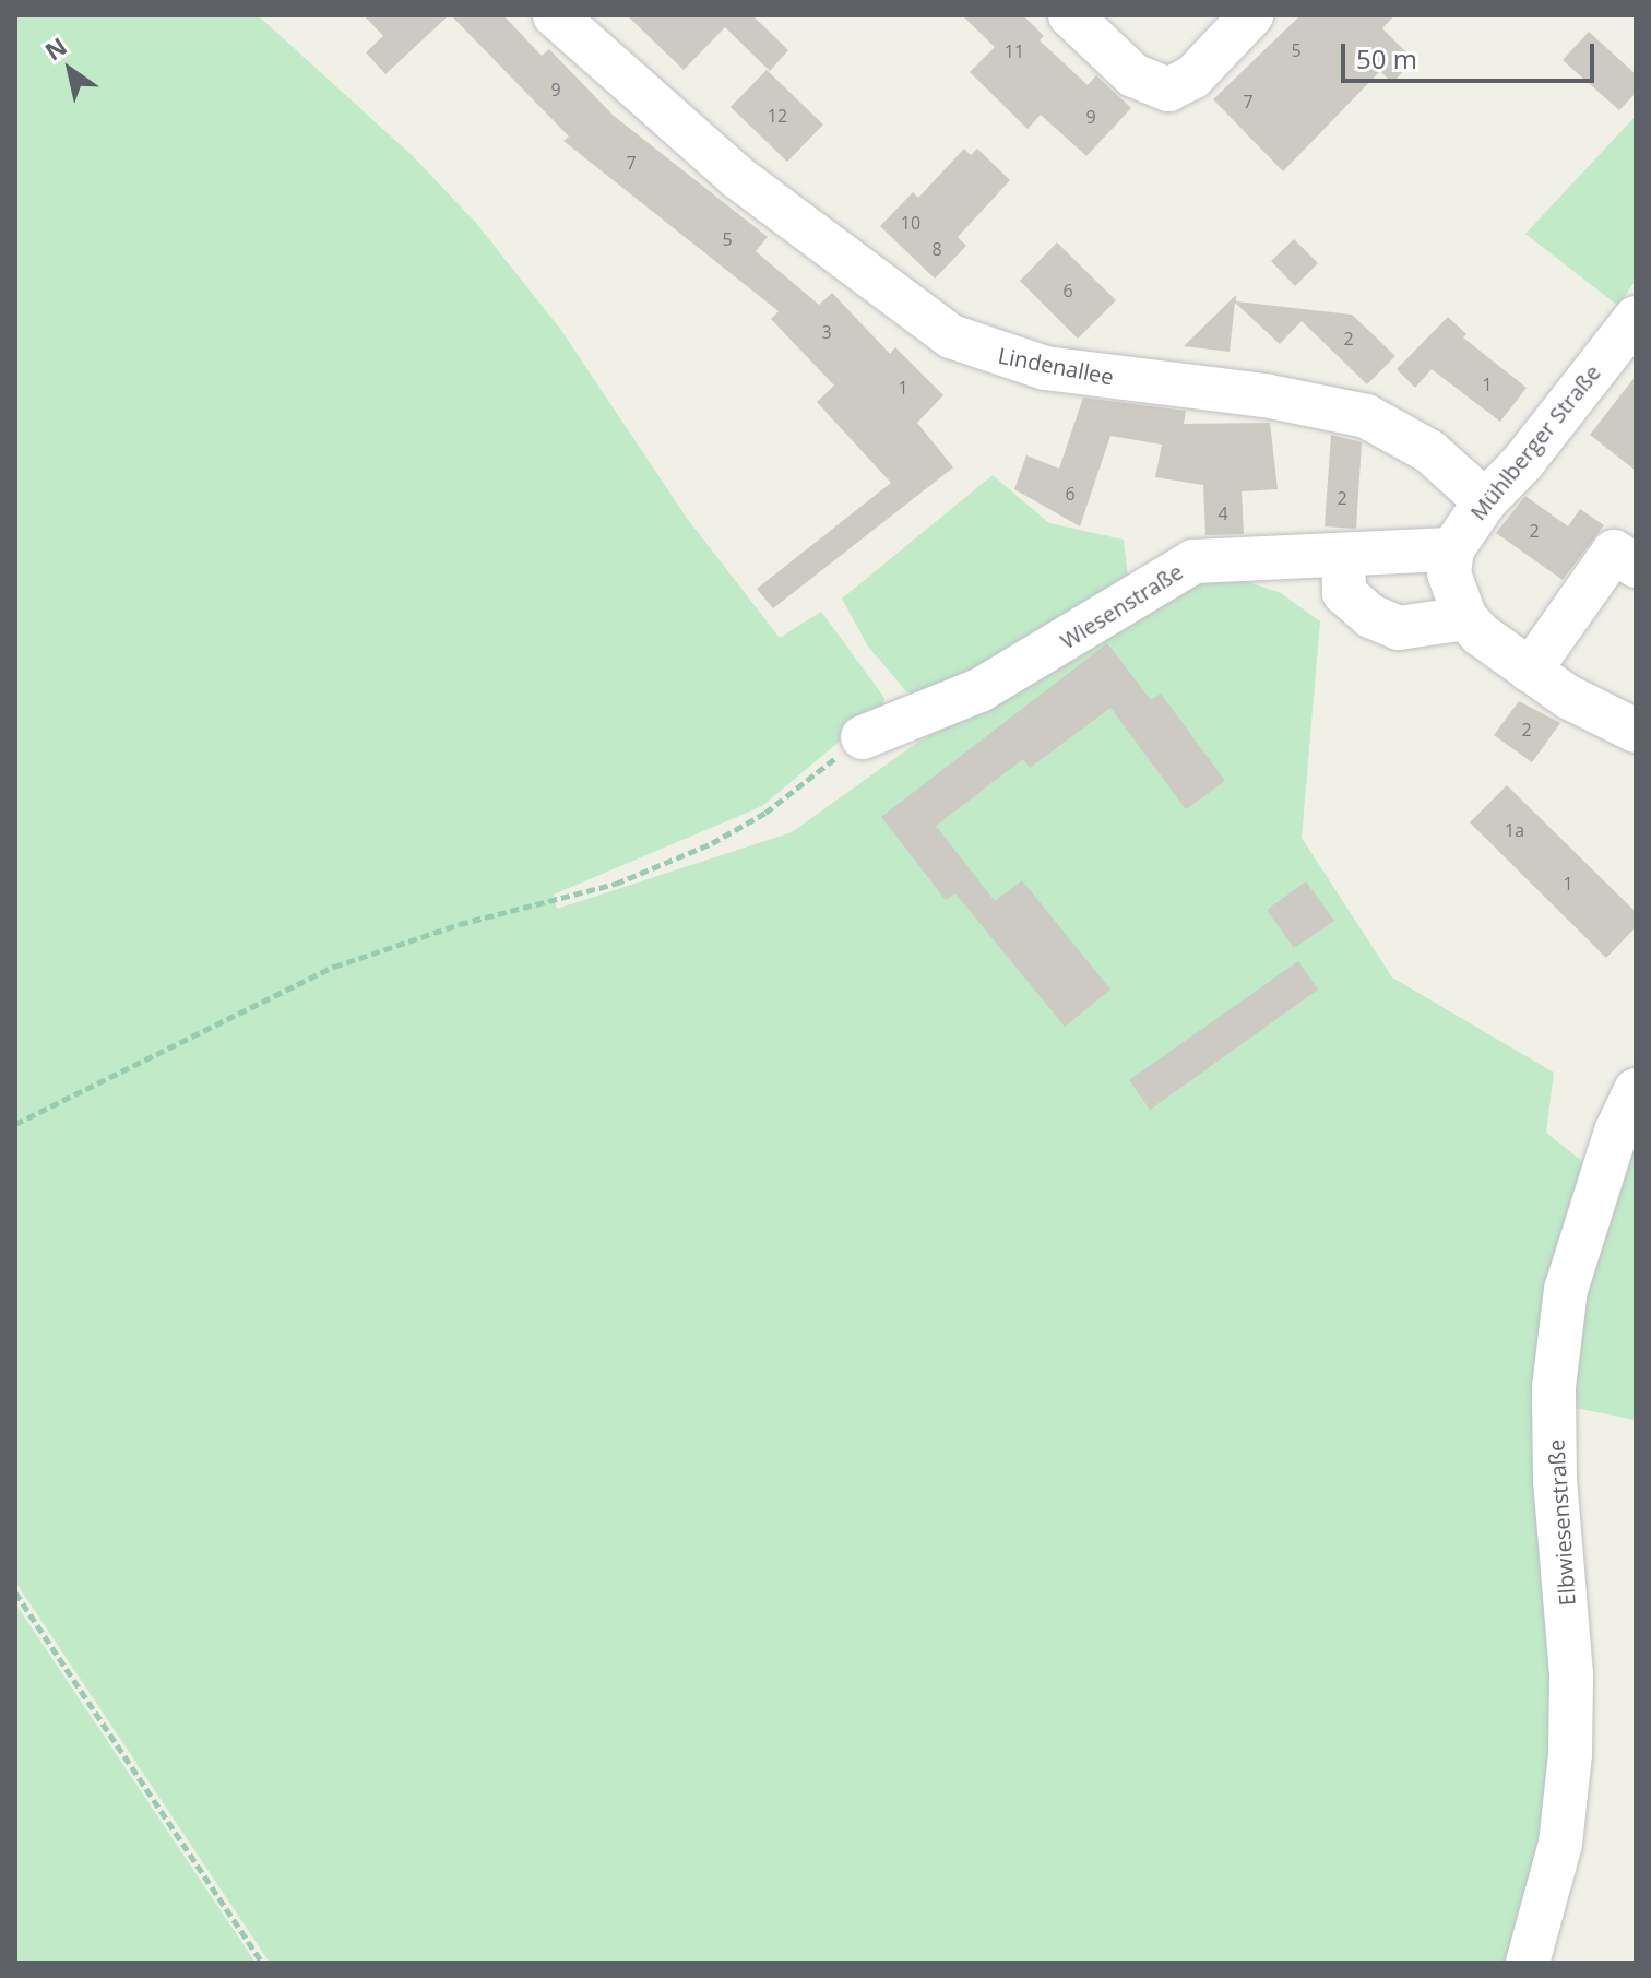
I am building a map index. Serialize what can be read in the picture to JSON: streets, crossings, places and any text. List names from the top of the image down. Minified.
{"streets":{"street":["Lindenallee","Mühlberger Straße","Wiesenstraße","Elbwiesenstraße"]},"crossings":[["Lindenallee","Mühlberger Straße"],["Mühlberger Straße","Wiesenstraße"]],"house_numbers":["5","11","9","7","12","9","7","10","5","8","6","3","2","1","1","6","2","4","2","2","1a","1"],"scale_bar":"50 m","north":"top left"}
